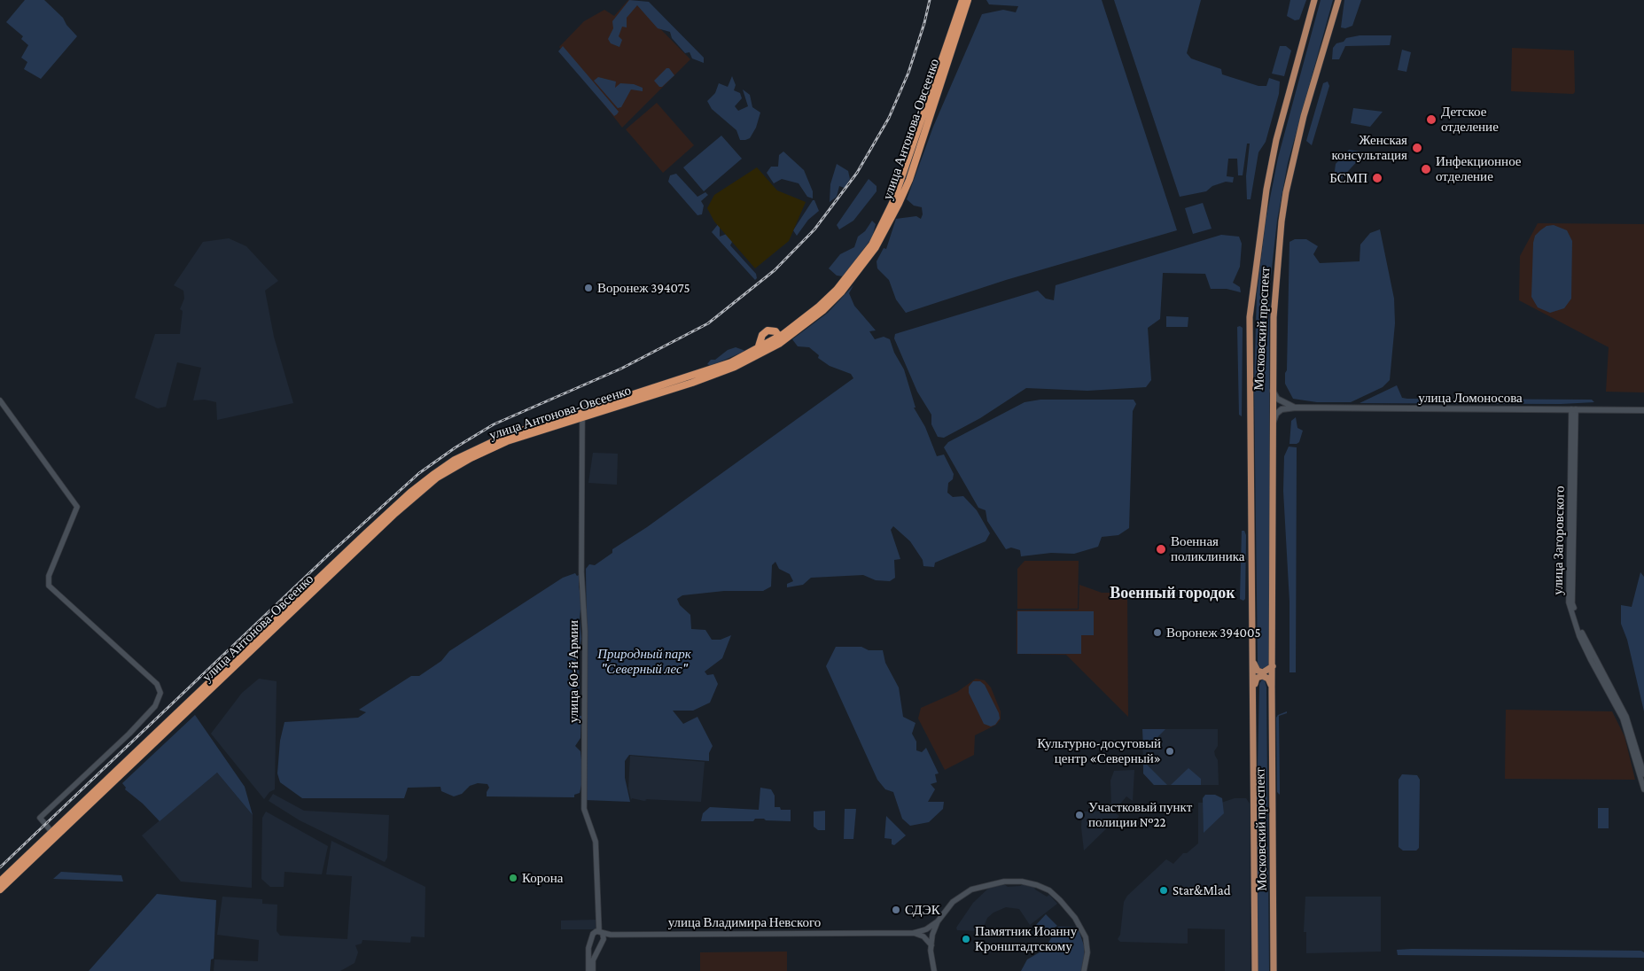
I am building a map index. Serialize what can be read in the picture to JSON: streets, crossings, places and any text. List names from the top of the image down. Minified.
{"streets":{"highway":["улица Антонова-Овсеенко"],"main road":["Московский проспект","улица Ломоносова"],"street":["улица Загоровского","улица 60-й Армии","улица Владимира Невского"]},"crossings":[["улица Антонова-Овсеенко","улица 60-й Армии"],["Московский проспект","улица Ломоносова"],["улица Ломоносова","улица Загоровского"],["улица 60-й Армии","улица Владимира Невского"]],"districts":["Военный городок"],"parks":["Природный парк \"Северный лес\""],"places":["Детское отделение","Женская консультация","Инфекционное отделение","БСМП","Воронеж 394075","Военная поликлиника","Воронеж 394005","Культурно-досуговый центр «Северный»","Участковый пункт полиции №22","Корона","Star&Mlad","СДЭК","Памятник Иоанну Кронштадтскому"]}
